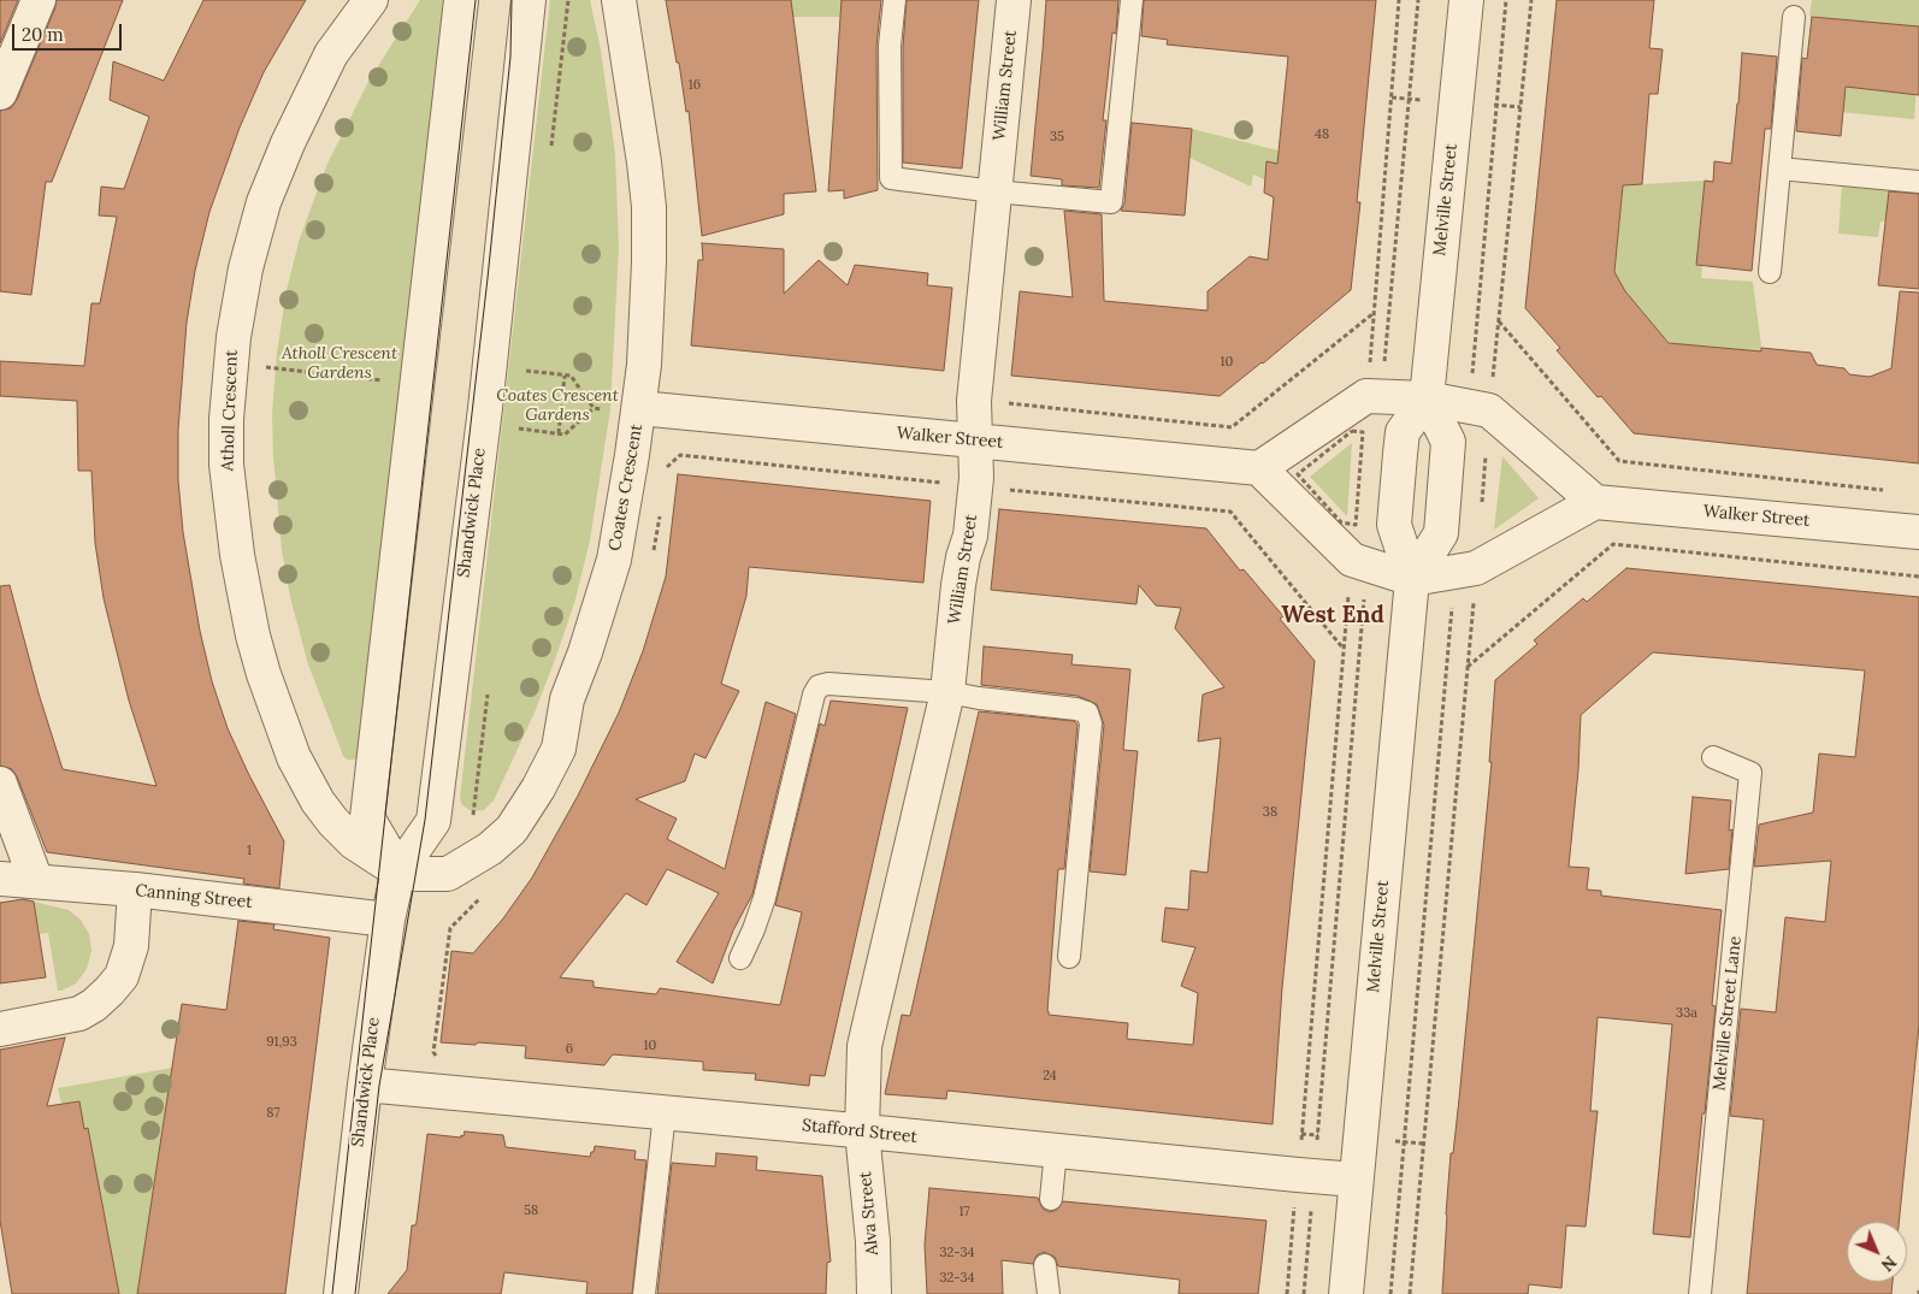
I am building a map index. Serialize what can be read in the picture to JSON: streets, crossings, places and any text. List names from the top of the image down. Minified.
{"streets":{"street":["William Street","Melville Street","Atholl Crescent","Walker Street","Coates Crescent","Shandwick Place","Canning Street","Stafford Street","Alva Street"],"lane":["Melville Street Lane"]},"crossings":[["William Street","Walker Street"],["William Street","Stafford Street"],["William Street","Alva Street"],["Melville Street","Stafford Street"],["Atholl Crescent","Coates Crescent"],["Atholl Crescent","Shandwick Place"],["Walker Street","Coates Crescent"],["Coates Crescent","Shandwick Place"],["Shandwick Place","Canning Street"],["Shandwick Place","Stafford Street"],["Stafford Street","Alva Street"]],"districts":["West End"],"parks":["Atholl Crescent Gardens","Coates Crescent Gardens"],"house_numbers":["16","48","35","10","38","1","33a","91,93","10","6","24","87","58","17","32-34","32-34"],"scale_bar":"20 m","north":"bottom right"}
